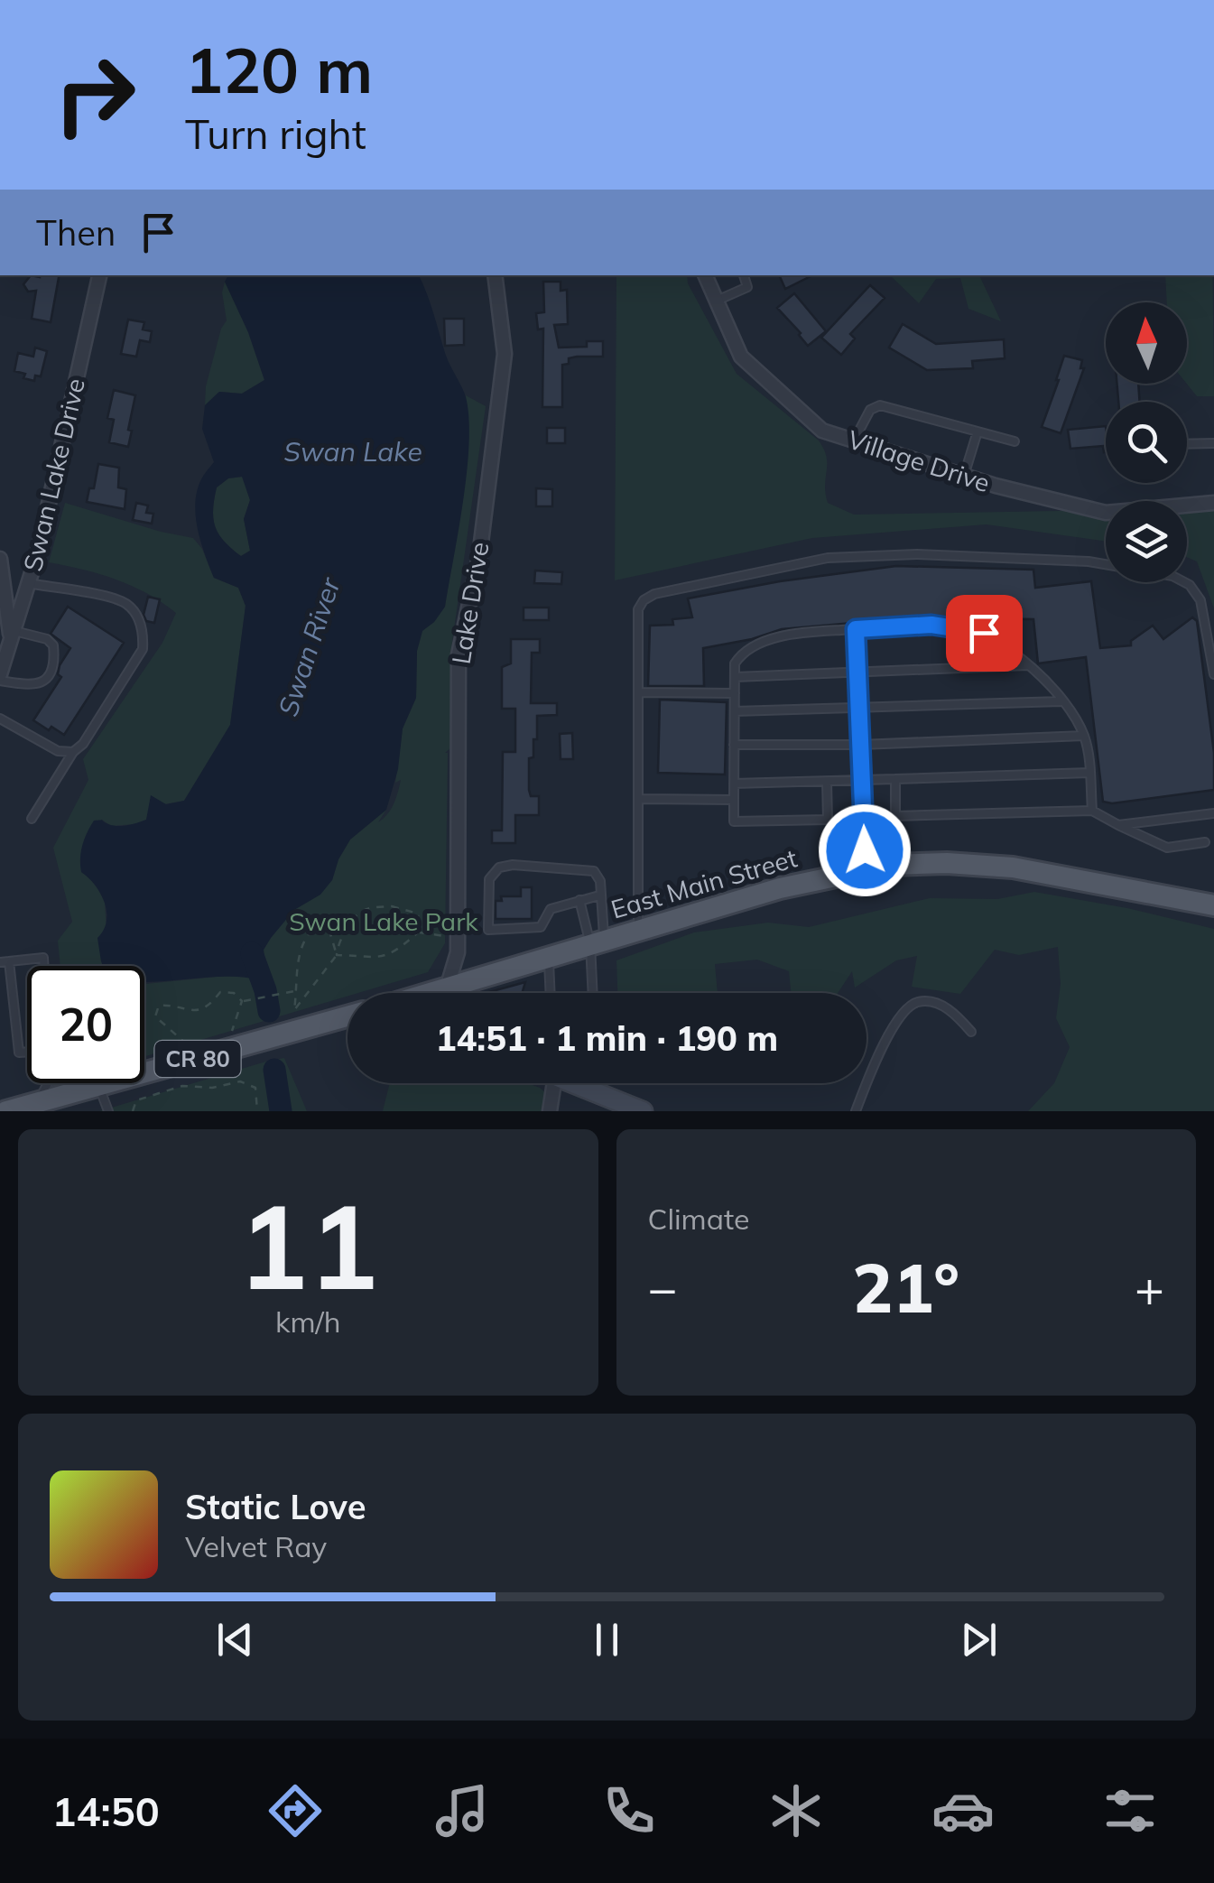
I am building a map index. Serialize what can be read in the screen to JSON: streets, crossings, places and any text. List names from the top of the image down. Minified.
{"streets":{"main road":["East Main Street","CR 80"],"street":["Village Drive","Swan Lake Drive","Lake Drive"]},"water":["Swan Lake","Swan River"],"parks":["Swan Lake Park"],"north":"top","page":{"turn":["120 m","Turn right"],"then":"Then","limit":"20","trip":"14:51 · 1 min · 190 m","tile":[["11","km/h"],"Climate"],"heat":["−","21°","+"],"song":["Static Love","Velvet Ray"],"tabs":"14:50"}}
